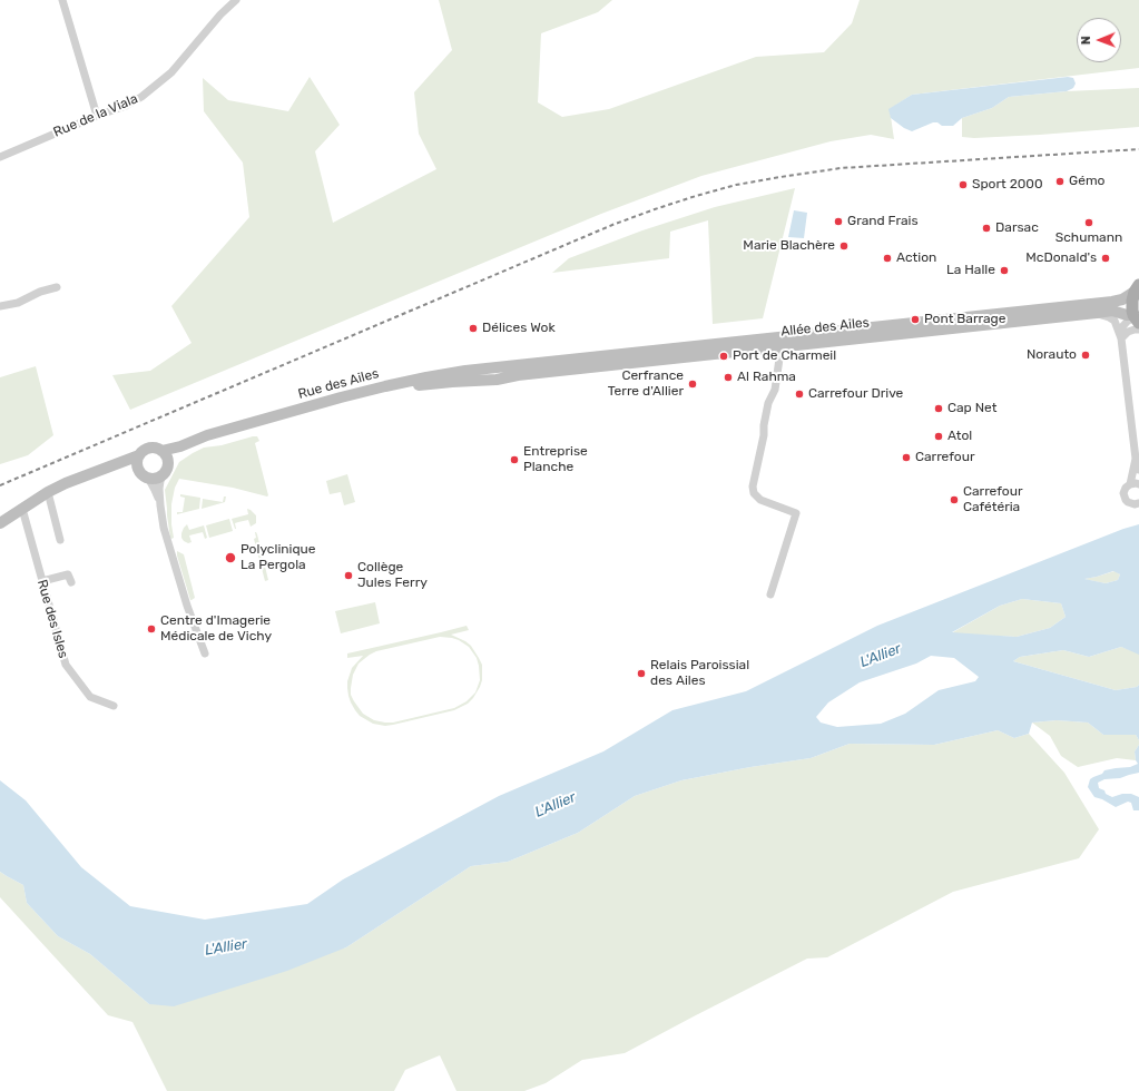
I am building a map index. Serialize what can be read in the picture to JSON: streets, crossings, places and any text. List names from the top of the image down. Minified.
{"streets":{"main road":["Allée des Ailes","Rue des Ailes"],"street":["Rue de la Viala","Rue des Isles"]},"crossings":[["Allée des Ailes","Rue des Ailes"]],"water":["L'Allier"],"places":["Gémo","Sport 2000","Grand Frais","Schumann","Darsac","Marie Blachère","Action","McDonald's","La Halle","Pont Barrage","Délices Wok","Norauto","Port de Charmeil","Al Rahma","Cerfrance Terre d'Allier","Carrefour Drive","Cap Net","Atol","Carrefour","Entreprise Planche","Carrefour Cafétéria","Polyclinique La Pergola","Collège Jules Ferry","Centre d'Imagerie Médicale de Vichy","Relais Paroissial des Ailes"],"north":"left"}
